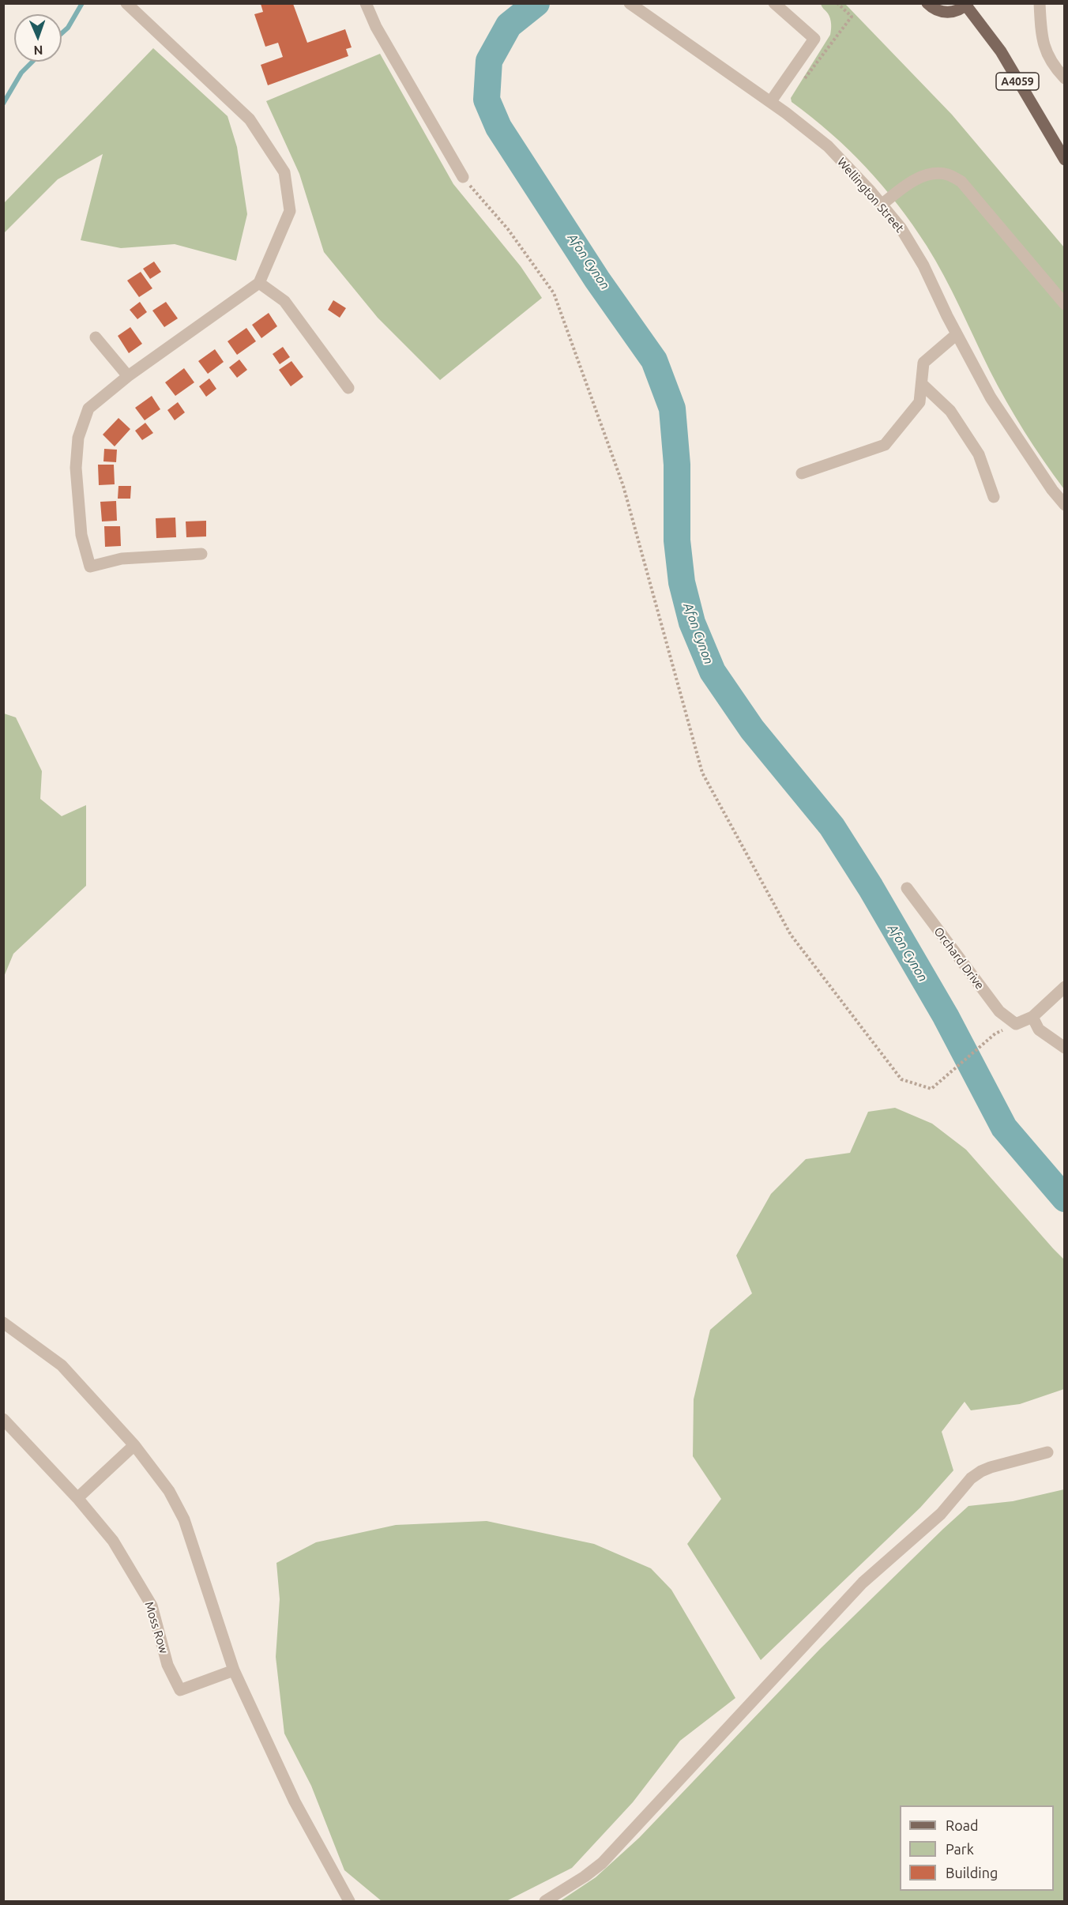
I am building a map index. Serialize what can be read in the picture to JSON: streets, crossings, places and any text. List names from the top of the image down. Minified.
{"streets":{"main road":["A4059"],"street":["Wellington Street","Orchard Drive","Moss Row"]},"water":["Afon Cynon"],"legend":["Road","Park","Building"],"north":"bottom"}
